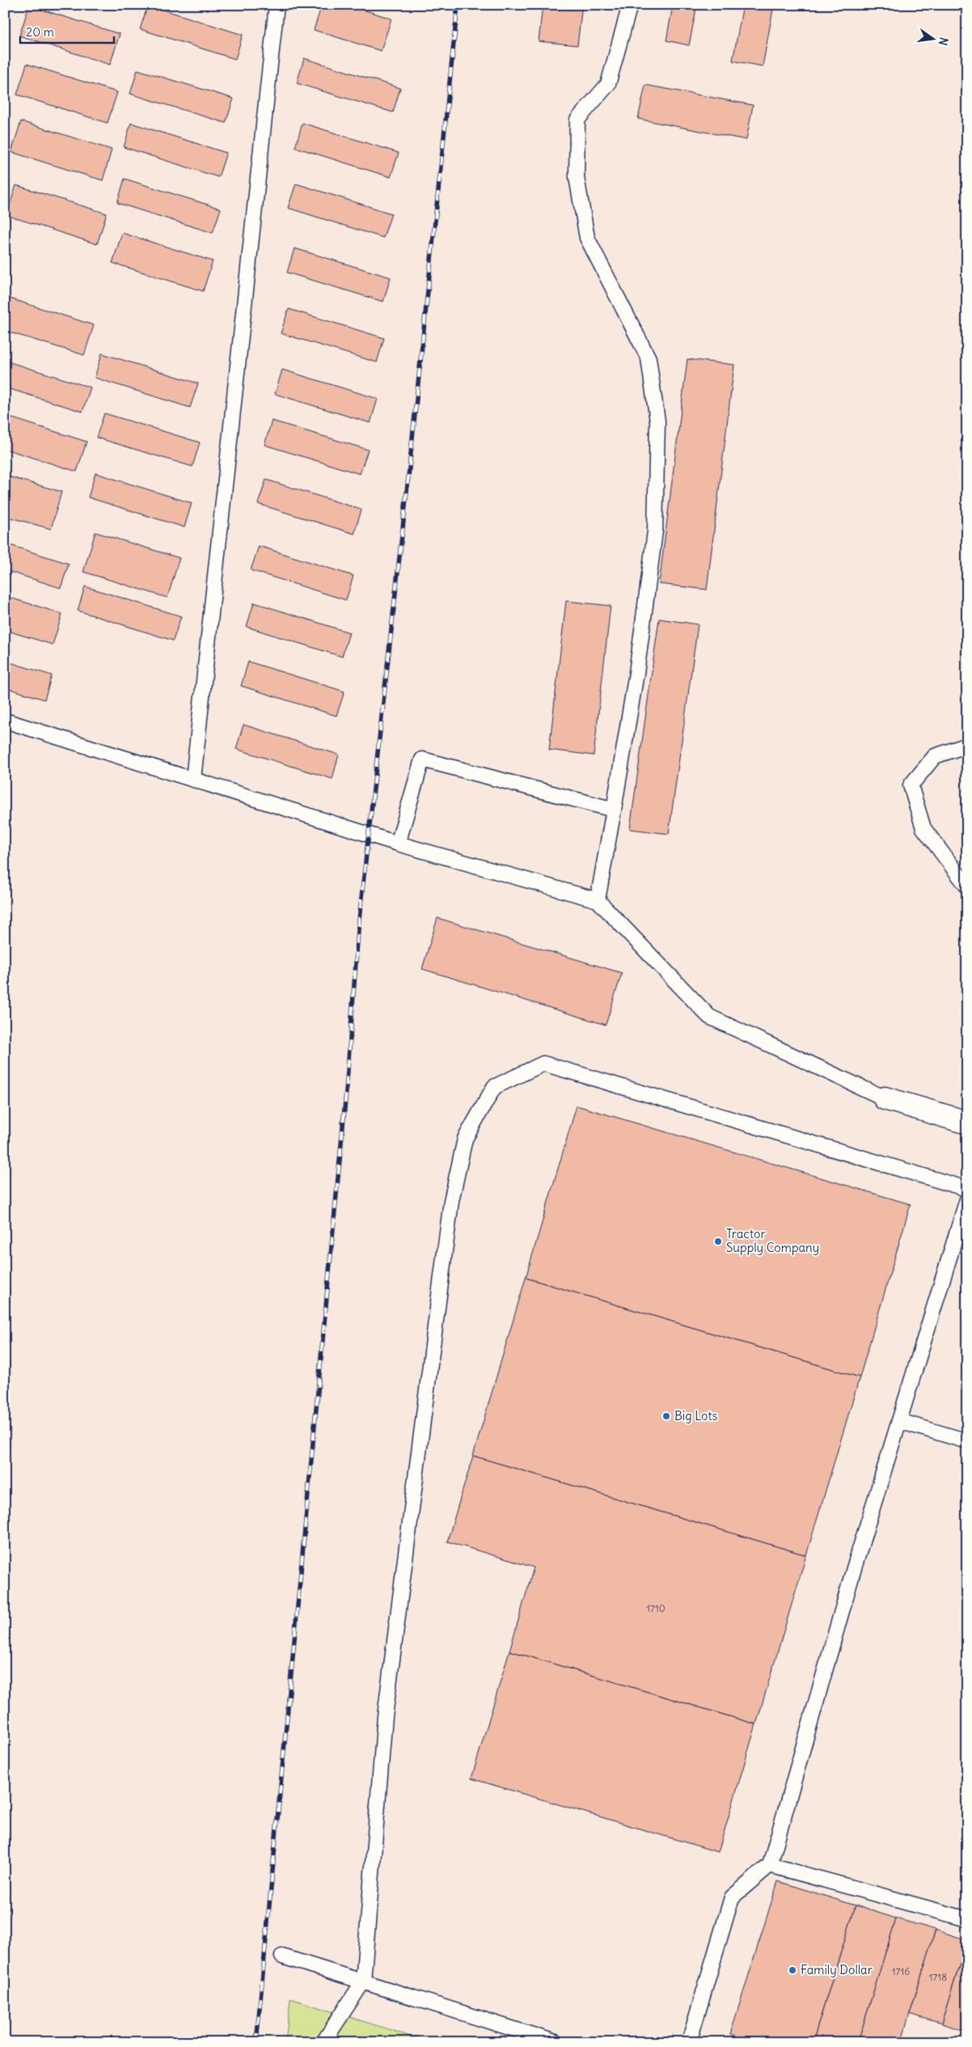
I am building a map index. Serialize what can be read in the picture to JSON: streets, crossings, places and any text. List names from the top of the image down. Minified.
{"places":["Tractor Supply Company","Big Lots","Family Dollar"],"house_numbers":["1710","1716","1718"],"scale_bar":"20 m","north":"right"}
